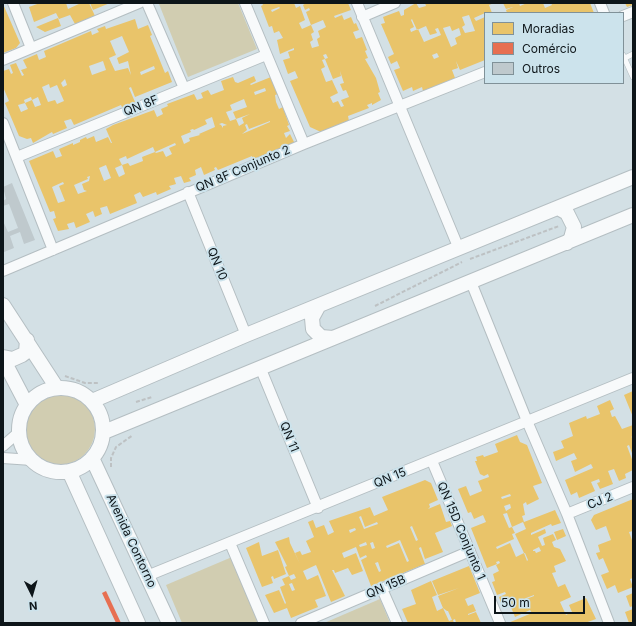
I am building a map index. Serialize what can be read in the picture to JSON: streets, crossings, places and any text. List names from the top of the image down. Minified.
{"streets":{"main road":["Avenida Contorno"],"street":["QN 8F","QN 8F Conjunto 2","QN 10","QN 11","QN 15","CJ 2","QN 15D Conjunto 1","QN 15B"]},"crossings":[["QN 8F Conjunto 2","QN 10"],["QN 11","QN 15"],["QN 15","QN 15D Conjunto 1"],["QN 15","Avenida Contorno"],["QN 15D Conjunto 1","QN 15B"]],"legend":["Moradias","Comércio","Outros"],"scale_bar":"50 m","north":"bottom"}
